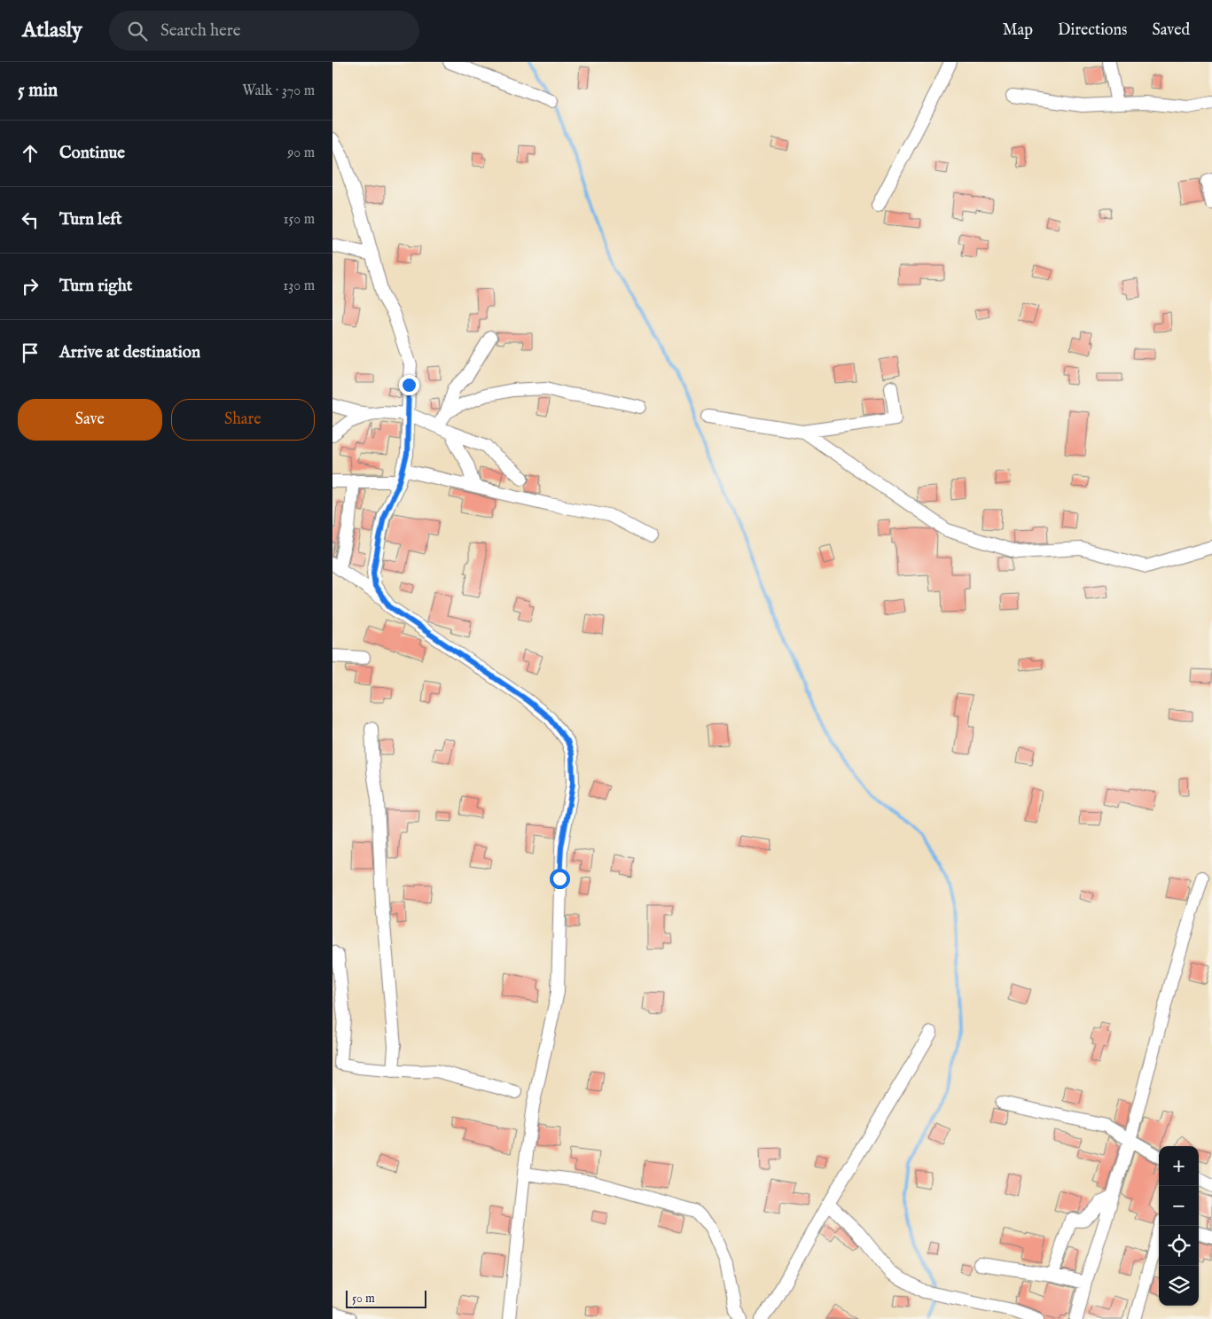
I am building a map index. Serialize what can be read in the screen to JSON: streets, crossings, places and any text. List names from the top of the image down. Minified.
{"scale_bar":"50 m","page":{"header":"Atlasly","search":"Search here","nav":["Map","Directions","Saved"],"heading":["5 min","Walk · 370 m"],"list":[["Continue","90 m"],["Turn left","150 m"],["Turn right","130 m"],"Arrive at destination"],"buttons":["Save","Share"],"map_buttons":["+","−"],"scale":"50 m"}}
